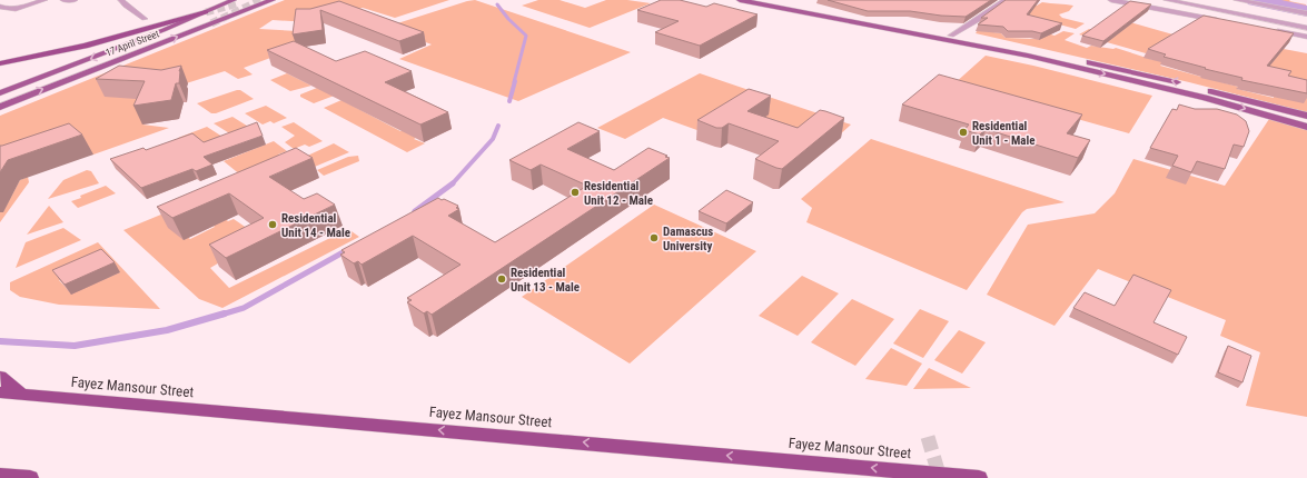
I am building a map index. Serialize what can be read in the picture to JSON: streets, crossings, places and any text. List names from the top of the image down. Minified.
{"streets":{"highway":["Fayez Mansour Street"],"main road":["17 April Street"]},"one_way":["Fayez Mansour Street"],"places":["Residential Unit 1 - Male","Residential Unit 12 - Male","Residential Unit 14 - Male","Damascus University","Residential Unit 13 - Male"]}
